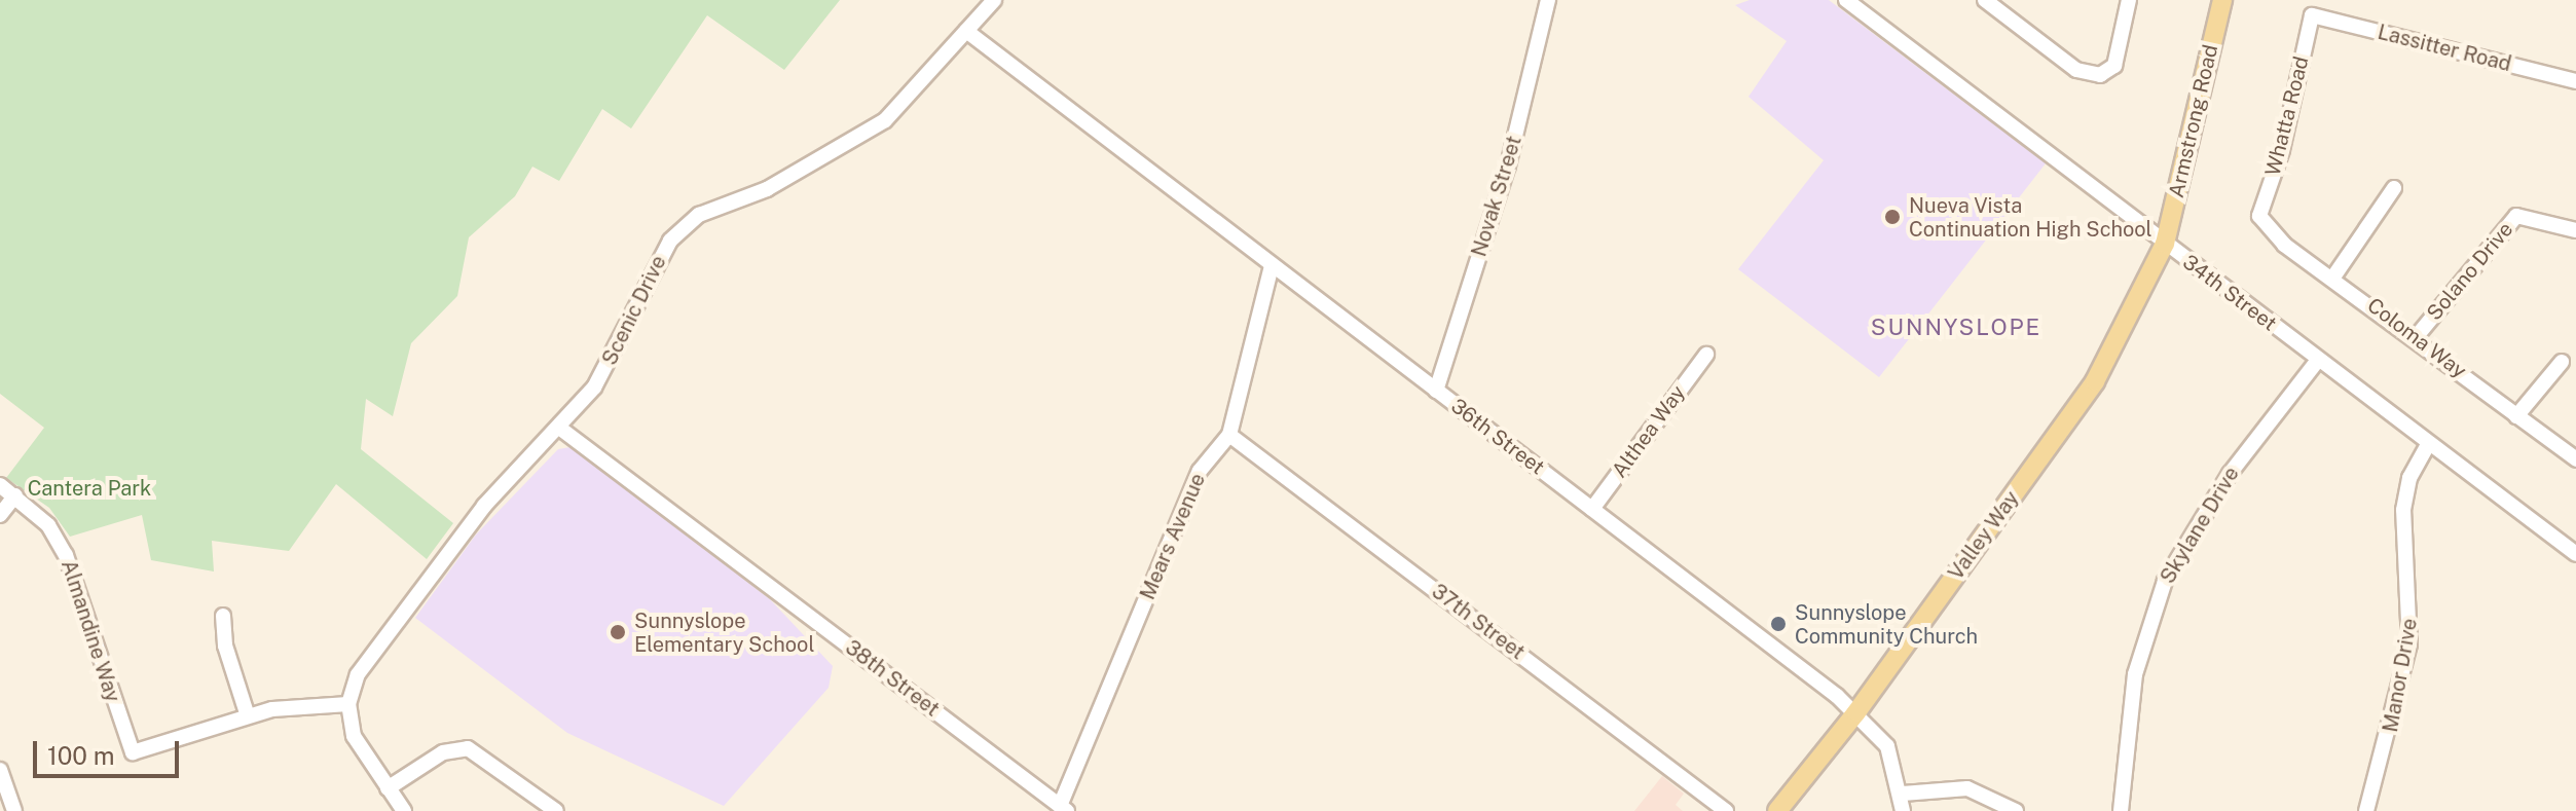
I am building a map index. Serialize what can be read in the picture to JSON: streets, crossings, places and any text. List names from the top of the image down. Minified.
{"streets":{"main road":["Armstrong Road","Valley Way"],"street":["Lassitter Road","Whatta Road","Novak Street","Solano Drive","34th Street","Scenic Drive","Coloma Way","Althea Way","36th Street","Skylane Drive","Mears Avenue","37th Street","Almandine Way","Manor Drive","38th Street"]},"crossings":[["Lassitter Road","Whatta Road"],["Whatta Road","Coloma Way"],["Armstrong Road","34th Street"],["Armstrong Road","Valley Way"],["Novak Street","36th Street"],["Solano Drive","Coloma Way"],["34th Street","Skylane Drive"],["34th Street","Valley Way"],["34th Street","Manor Drive"],["Scenic Drive","36th Street"],["Scenic Drive","38th Street"],["Althea Way","36th Street"],["36th Street","Valley Way"],["36th Street","Mears Avenue"],["Mears Avenue","37th Street"],["Mears Avenue","38th Street"]],"districts":["SUNNYSLOPE"],"parks":["Cantera Park"],"places":["Nueva Vista Continuation High School","Sunnyslope Community Church","Sunnyslope Elementary School"],"scale_bar":"100 m"}
